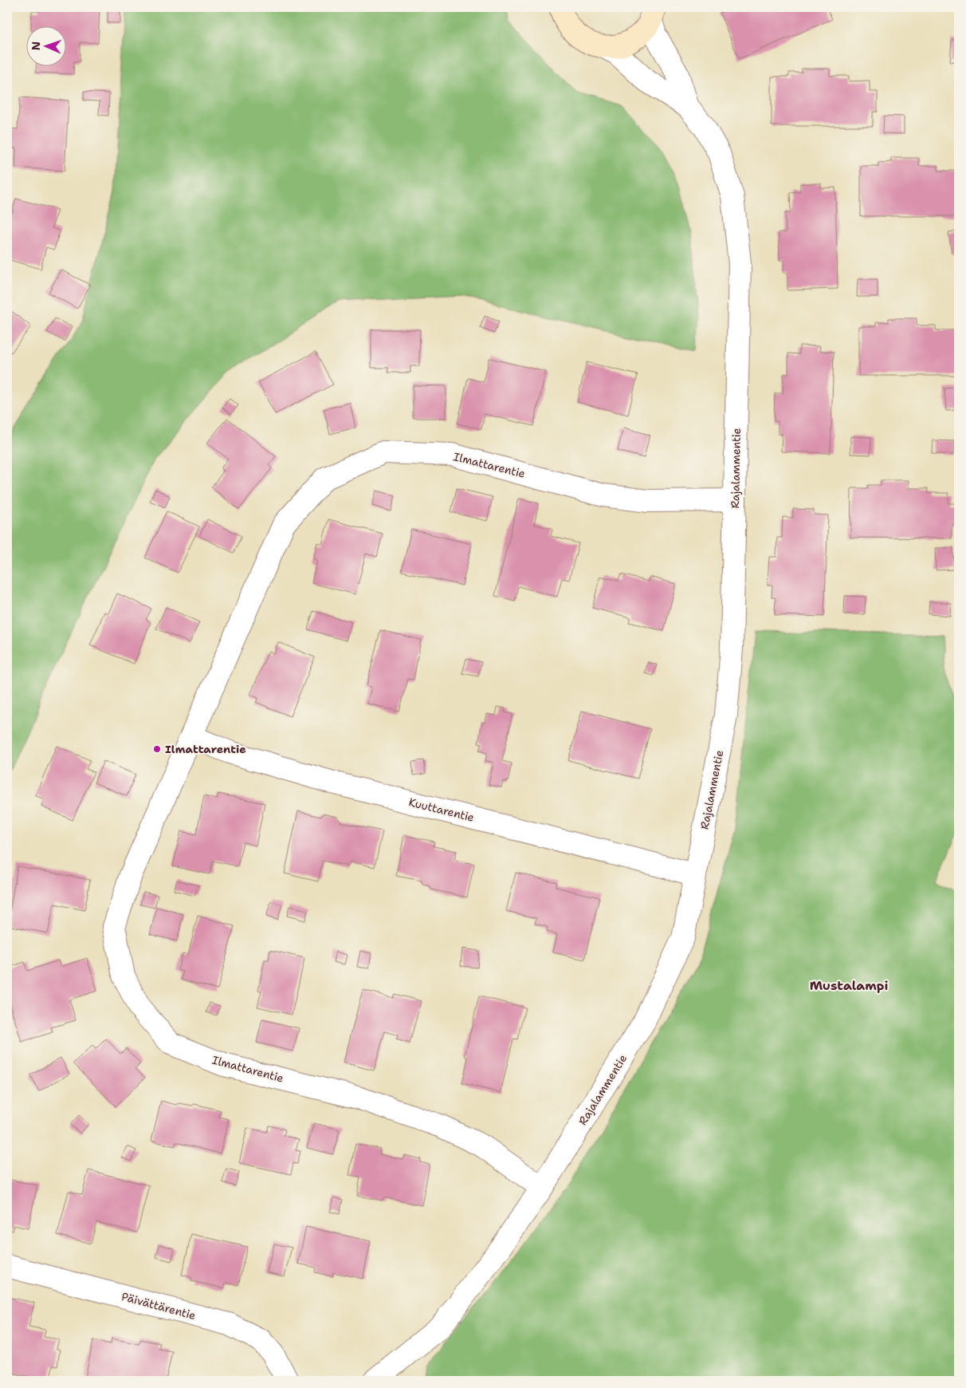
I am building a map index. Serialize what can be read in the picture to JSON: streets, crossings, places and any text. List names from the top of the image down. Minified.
{"streets":{"street":["Ilmattarentie","Rajalammentie","Kuuttarentie","Päivättärentie"]},"crossings":[["Ilmattarentie","Rajalammentie"],["Ilmattarentie","Kuuttarentie"],["Rajalammentie","Kuuttarentie"]],"districts":["Mustalampi"],"places":["Ilmattarentie"],"north":"left"}
